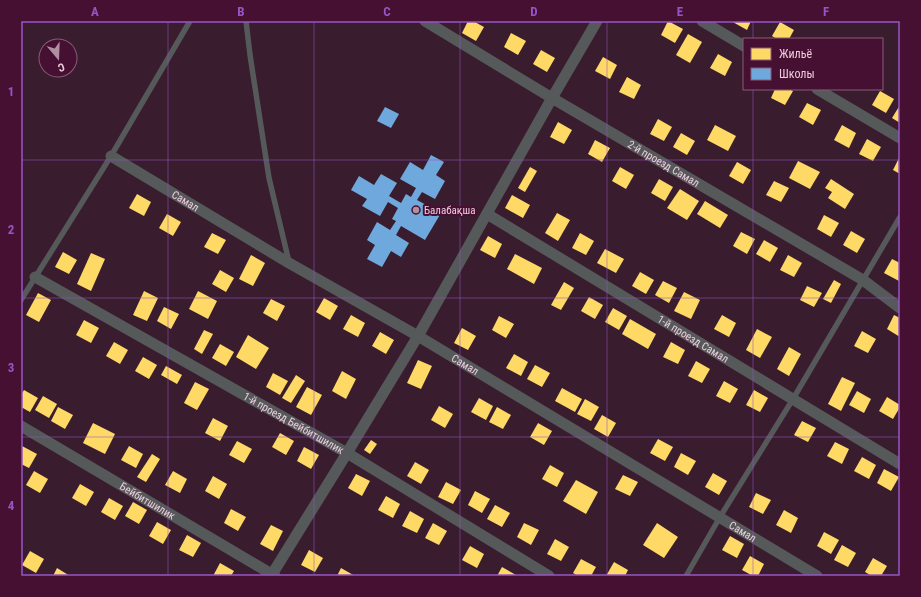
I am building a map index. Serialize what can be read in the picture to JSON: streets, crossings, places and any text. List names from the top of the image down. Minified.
{"streets":{"street":["2-й проезд Самал","Самал","1-й проезд Самал","1-й проезд Бейбитшилик","Бейбитшилик"]},"places":["Балабақша"],"legend":["Жильё","Школы"],"north":"bottom","grid":{"columns":["A","B","C","D","E","F"],"rows":["1","2","3","4"]}}
